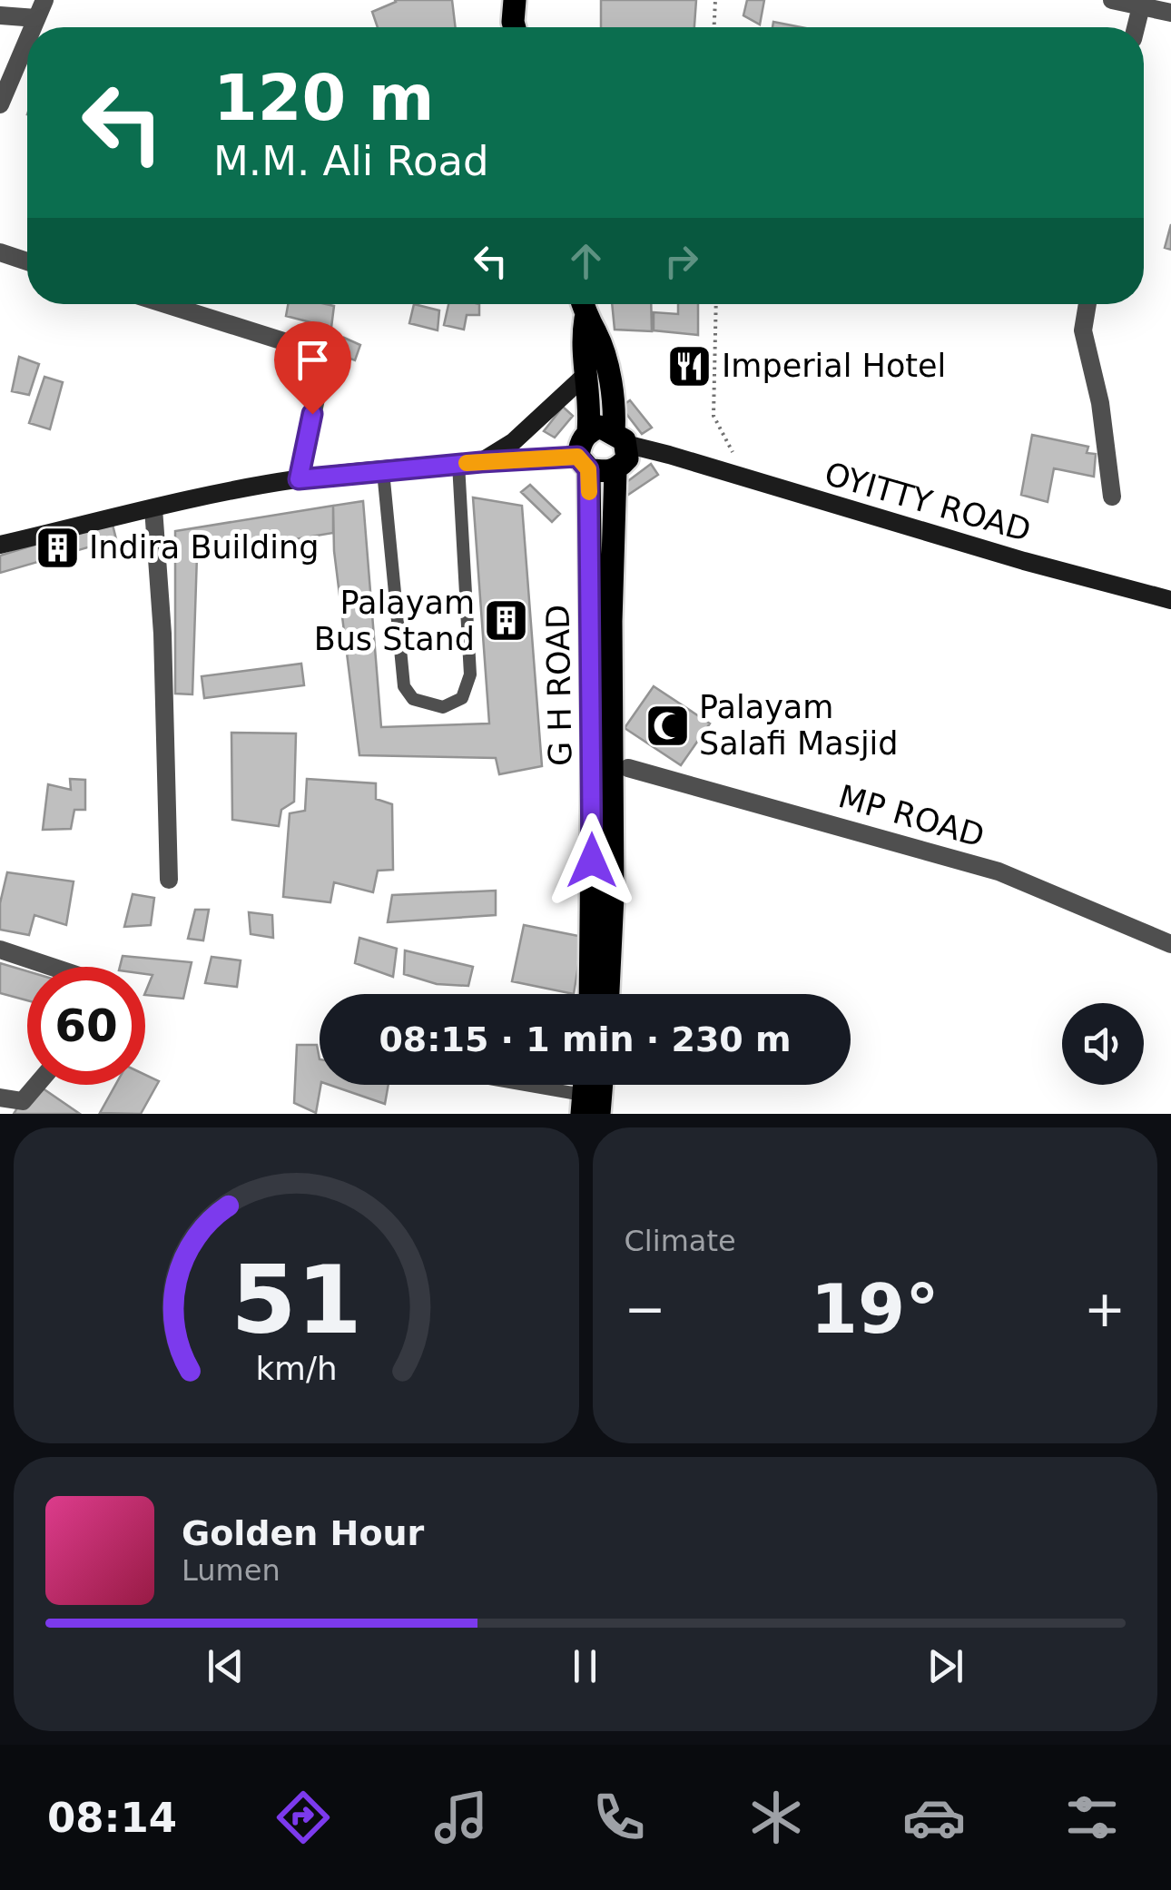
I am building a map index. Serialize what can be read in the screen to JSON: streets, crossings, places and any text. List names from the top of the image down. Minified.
{"streets":{"main road":["OYITTY ROAD","G H ROAD"],"street":["MP ROAD"]},"crossings":[["OYITTY ROAD","G H ROAD"]],"places":{"restaurant":["Imperial Hotel"],"building":["Indira Building","Palayam Bus Stand"],"mosque":["Palayam Salafi Masjid"]},"page":{"turn":["120 m","M.M. Ali Road"],"limit":"60","trip":"08:15 · 1 min · 230 m","tile":"Climate","heat":["−","19°","+"],"song":["Golden Hour","Lumen"],"tabs":"08:14","gauge":["51","km/h"]}}
